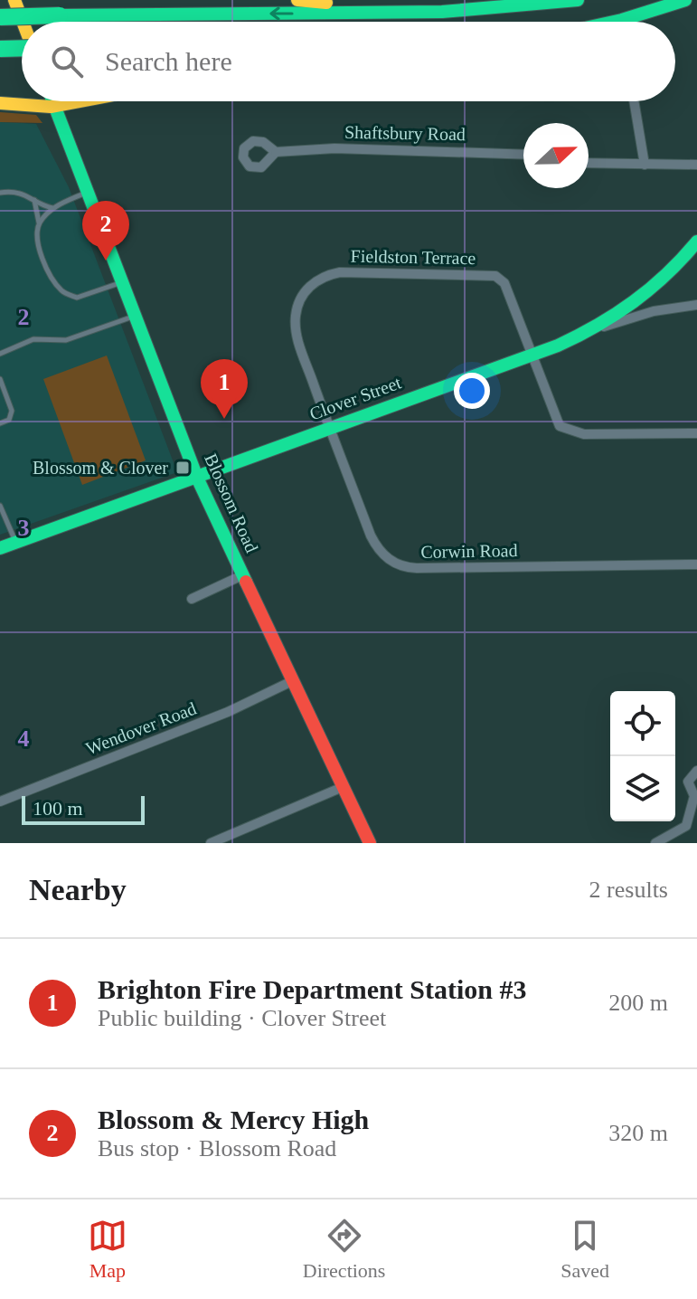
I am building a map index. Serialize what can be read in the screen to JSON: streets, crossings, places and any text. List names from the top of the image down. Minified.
{"streets":{"main road":["Clover Street","Blossom Road"],"street":["Shaftsbury Road","Fieldston Terrace","Corwin Road","Wendover Road"]},"crossings":[["Fieldston Terrace","Clover Street"],["Fieldston Terrace","Corwin Road"],["Clover Street","Blossom Road"],["Clover Street","Corwin Road"],["Blossom Road","Wendover Road"]],"places":{"transit":["Blossom & Clover"]},"scale_bar":"100 m","north":"right","page":{"search":"Search here","pins":["2","1"],"scale":"100 m","heading":["Nearby","2 results"],"list":[{"mark":"1","name":"Brighton Fire Department Station #3","note":"Public building · Clover Street","value":"200 m"},{"mark":"2","name":"Blossom & Mercy High","note":"Bus stop · Blossom Road","value":"320 m"}],"nav":["Map","Directions","Saved"]},"grid":{"rows":["2","3","4"]}}
